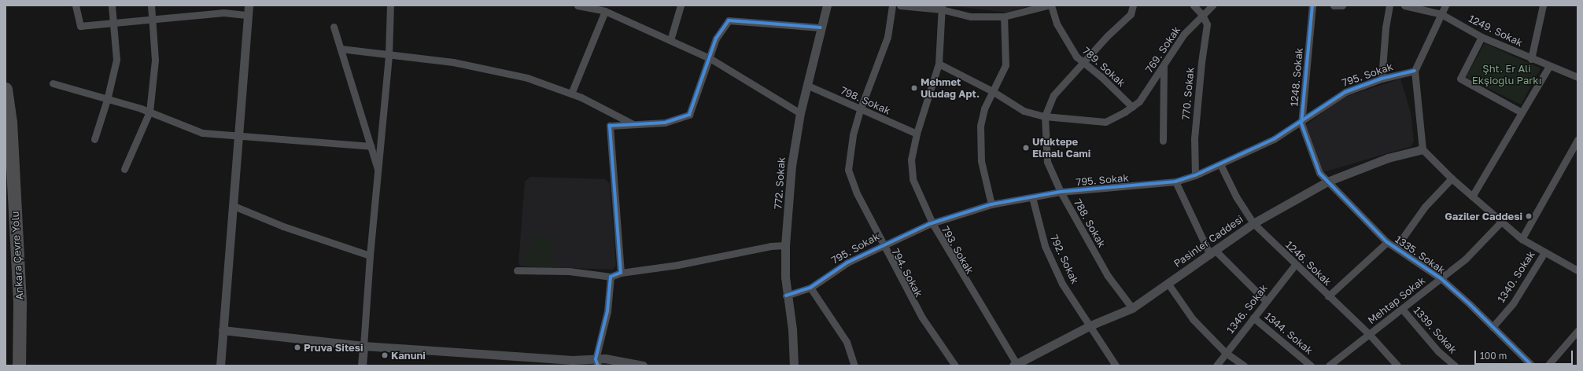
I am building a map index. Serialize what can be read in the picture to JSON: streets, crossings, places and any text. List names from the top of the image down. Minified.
{"streets":{"highway":["Ankara Çevre Yolu"],"street":["1249. Sokak","769. Sokak","789. Sokak","795. Sokak","1248. Sokak","770. Sokak","798. Sokak","772. Sokak","788. Sokak","Pasinler Caddesi","793. Sokak","1335. Sokak","792. Sokak","1246. Sokak","794. Sokak","1340. Sokak","Mehtap Sokak","1346. Sokak","1339. Sokak","1344. Sokak"]},"crossings":[["769. Sokak","789. Sokak"],["769. Sokak","770. Sokak"],["769. Sokak","788. Sokak"],["769. Sokak","793. Sokak"],["789. Sokak","788. Sokak"],["795. Sokak","1248. Sokak"],["795. Sokak","770. Sokak"],["795. Sokak","772. Sokak"],["795. Sokak","788. Sokak"],["795. Sokak","793. Sokak"],["795. Sokak","792. Sokak"],["795. Sokak","1246. Sokak"],["795. Sokak","794. Sokak"],["1248. Sokak","Pasinler Caddesi"],["1248. Sokak","1335. Sokak"],["798. Sokak","772. Sokak"],["798. Sokak","793. Sokak"],["798. Sokak","794. Sokak"],["788. Sokak","Pasinler Caddesi"],["Pasinler Caddesi","793. Sokak"],["Pasinler Caddesi","1335. Sokak"],["Pasinler Caddesi","792. Sokak"],["Pasinler Caddesi","1246. Sokak"],["1335. Sokak","1340. Sokak"],["1335. Sokak","Mehtap Sokak"],["1246. Sokak","Mehtap Sokak"],["1246. Sokak","1346. Sokak"],["Mehtap Sokak","1339. Sokak"],["1346. Sokak","1344. Sokak"]],"parks":["Şht. Er Ali Ekşioğlu Parkı"],"places":["Mehmet Uludağ Apt.","Ufuktepe Elmalı Cami","Gaziler Caddesi","Pruva Sitesi","Kanuni"],"scale_bar":"100 m"}
